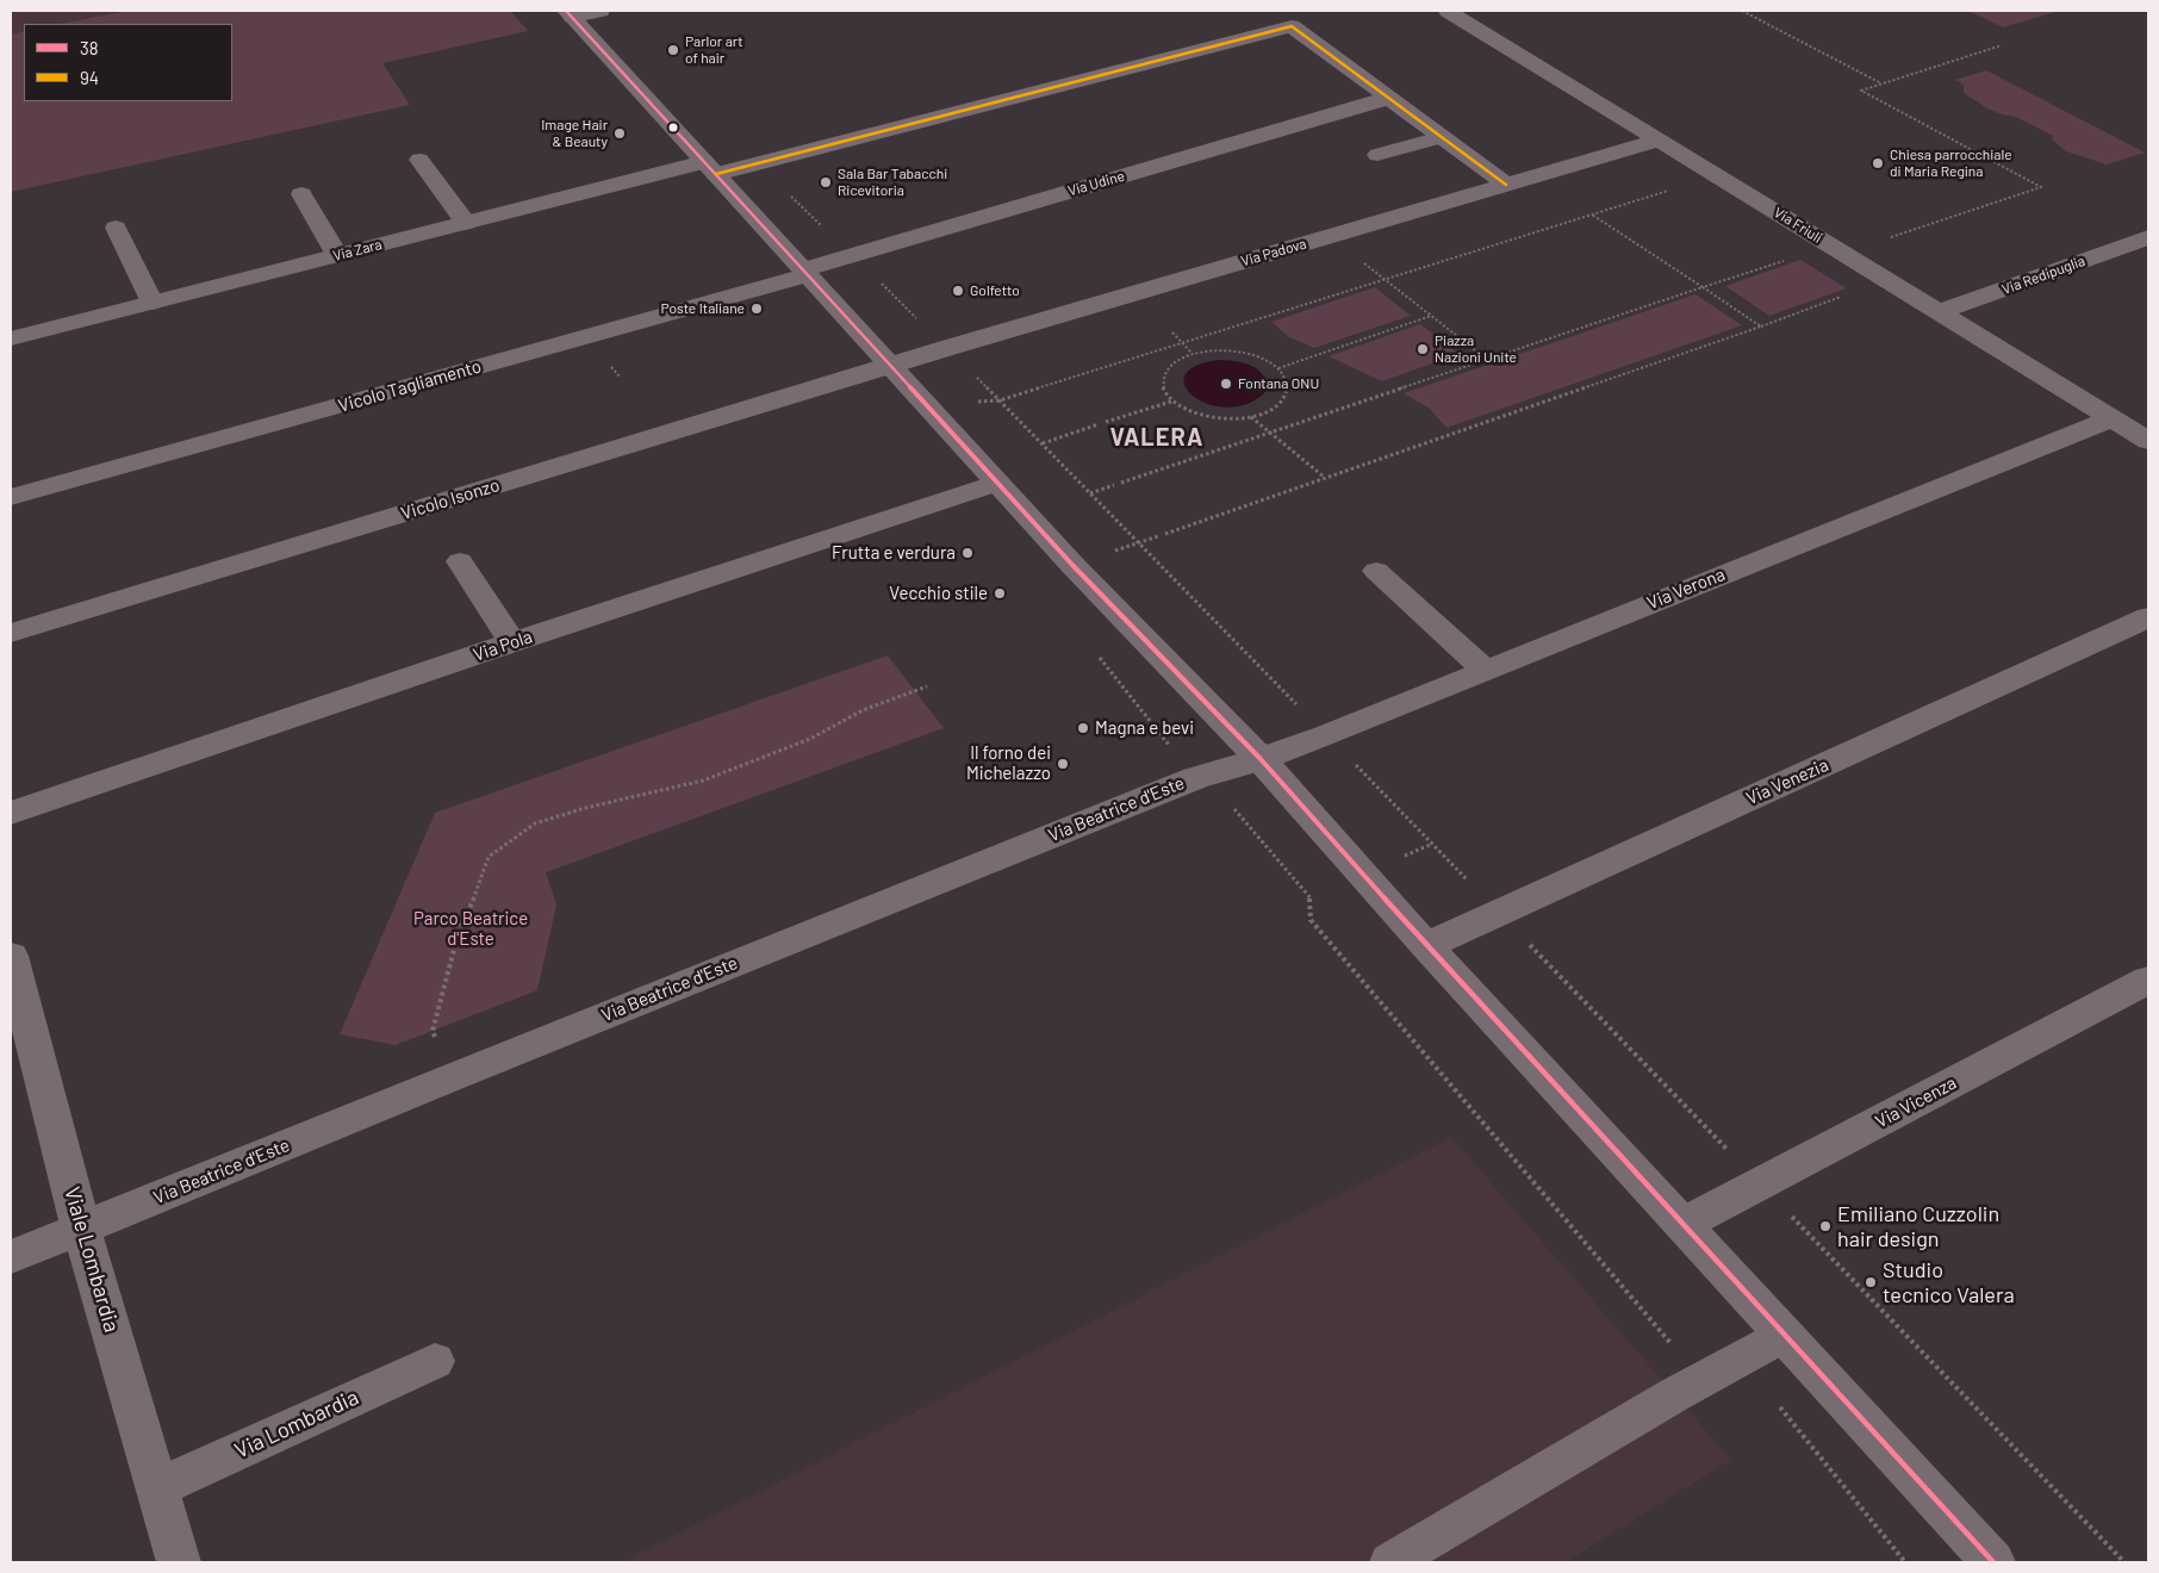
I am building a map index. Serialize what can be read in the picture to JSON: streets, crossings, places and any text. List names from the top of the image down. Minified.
{"streets":{"street":["Via Udine","Via Friuli","Via Zara","Via Padova","Via Redipuglia","Vicolo Tagliamento","Vicolo Isonzo","Via Verona","Via Pola","Via Venezia","Via Beatrice d'Este","Via Vicenza","Viale Lombardia"],"lane":["Via Lombardia"]},"crossings":[["Via Udine","Via Zara"],["Via Udine","Vicolo Tagliamento"],["Via Friuli","Via Padova"],["Via Friuli","Via Redipuglia"],["Via Friuli","Via Verona"],["Via Padova","Vicolo Isonzo"],["Via Verona","Via Beatrice d'Este"],["Via Beatrice d'Este","Viale Lombardia"],["Viale Lombardia","Via Lombardia"]],"districts":["VALERA"],"parks":["Parco Beatrice d'Este"],"places":["Parlor art of hair","Image Hair & Beauty","Chiesa parrocchiale di Maria Regina","Sala Bar Tabacchi Ricevitoria","Golfetto","Poste Italiane","Piazza Nazioni Unite","Fontana ONU","Frutta e verdura","Vecchio stile","Magna e bevi","Il forno dei Michelazzo","Emiliano Cuzzolin hair design","Studio tecnico Valera"],"lines":["transit line 38","transit line 94"],"legend":["38","94"]}
